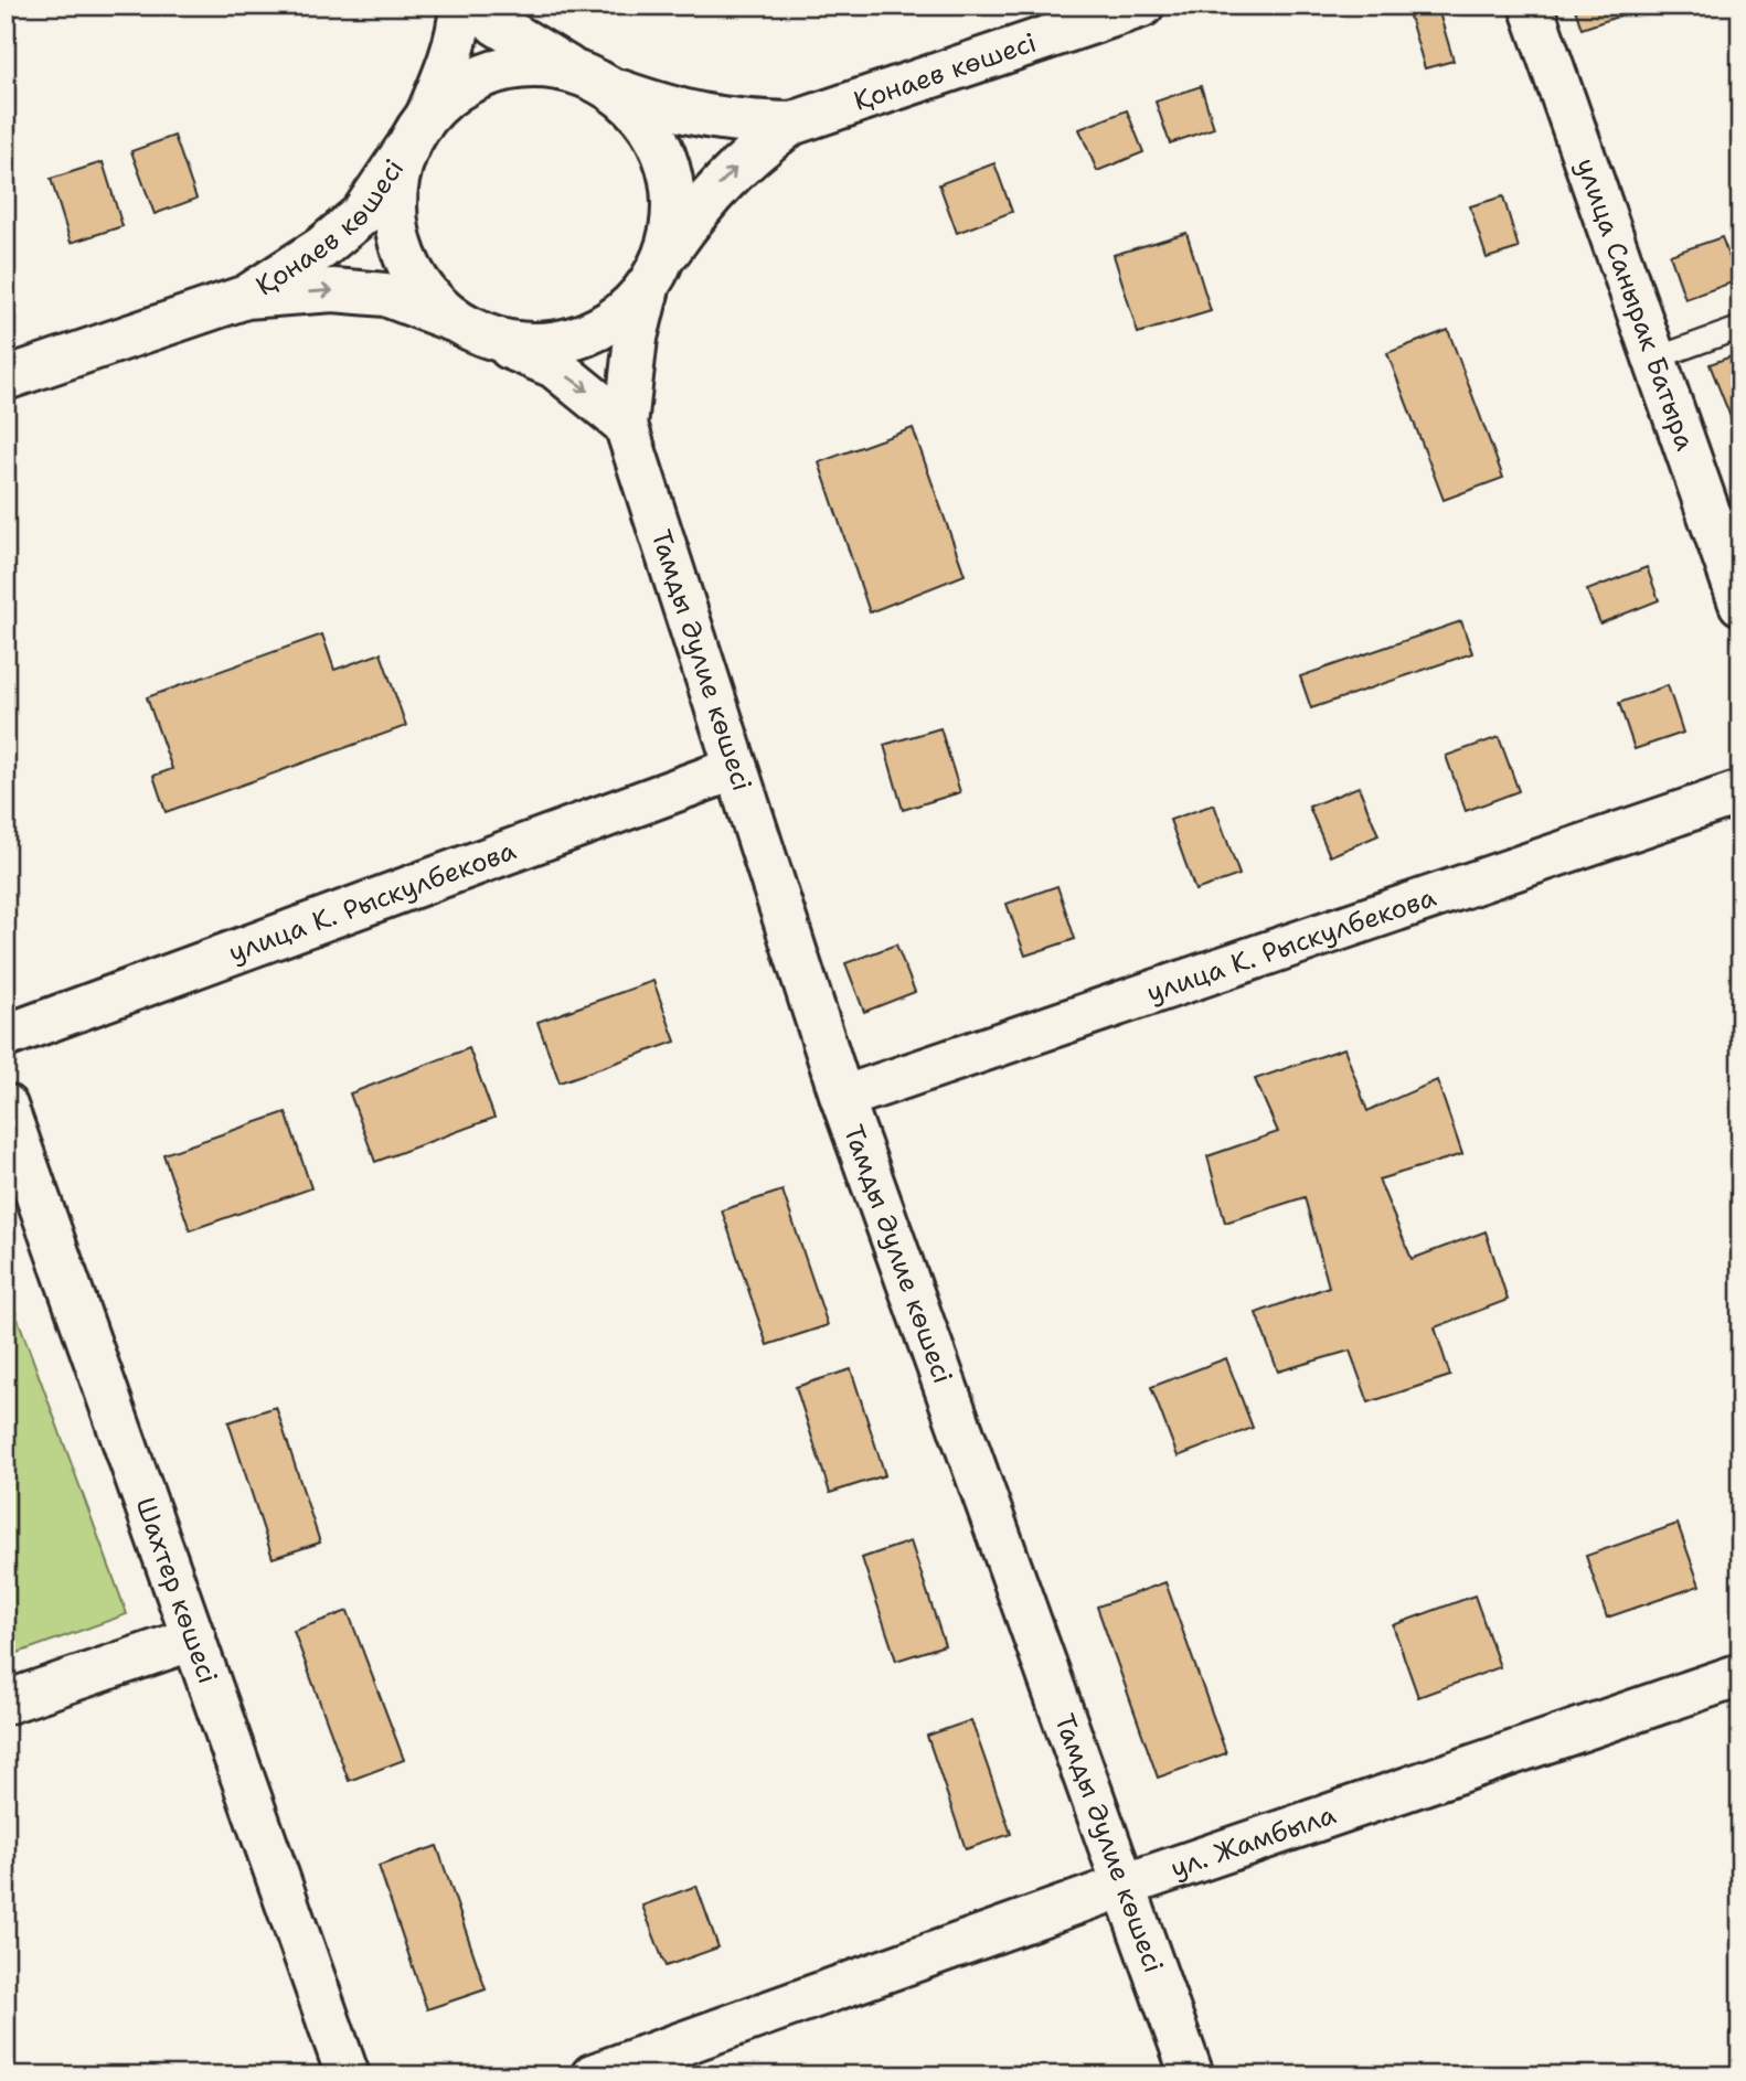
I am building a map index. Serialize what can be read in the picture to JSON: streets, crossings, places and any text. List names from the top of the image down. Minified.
{"streets":{"street":["Қонаев көшесі","улица Санырак Батыра","Тамды Әулие көшесі","улица К. Рыскулбекова","Шахтер көшесі","ул. Жамбыла"]},"crossings":[["Тамды Әулие көшесі","улица К. Рыскулбекова"],["Тамды Әулие көшесі","ул. Жамбыла"]]}
